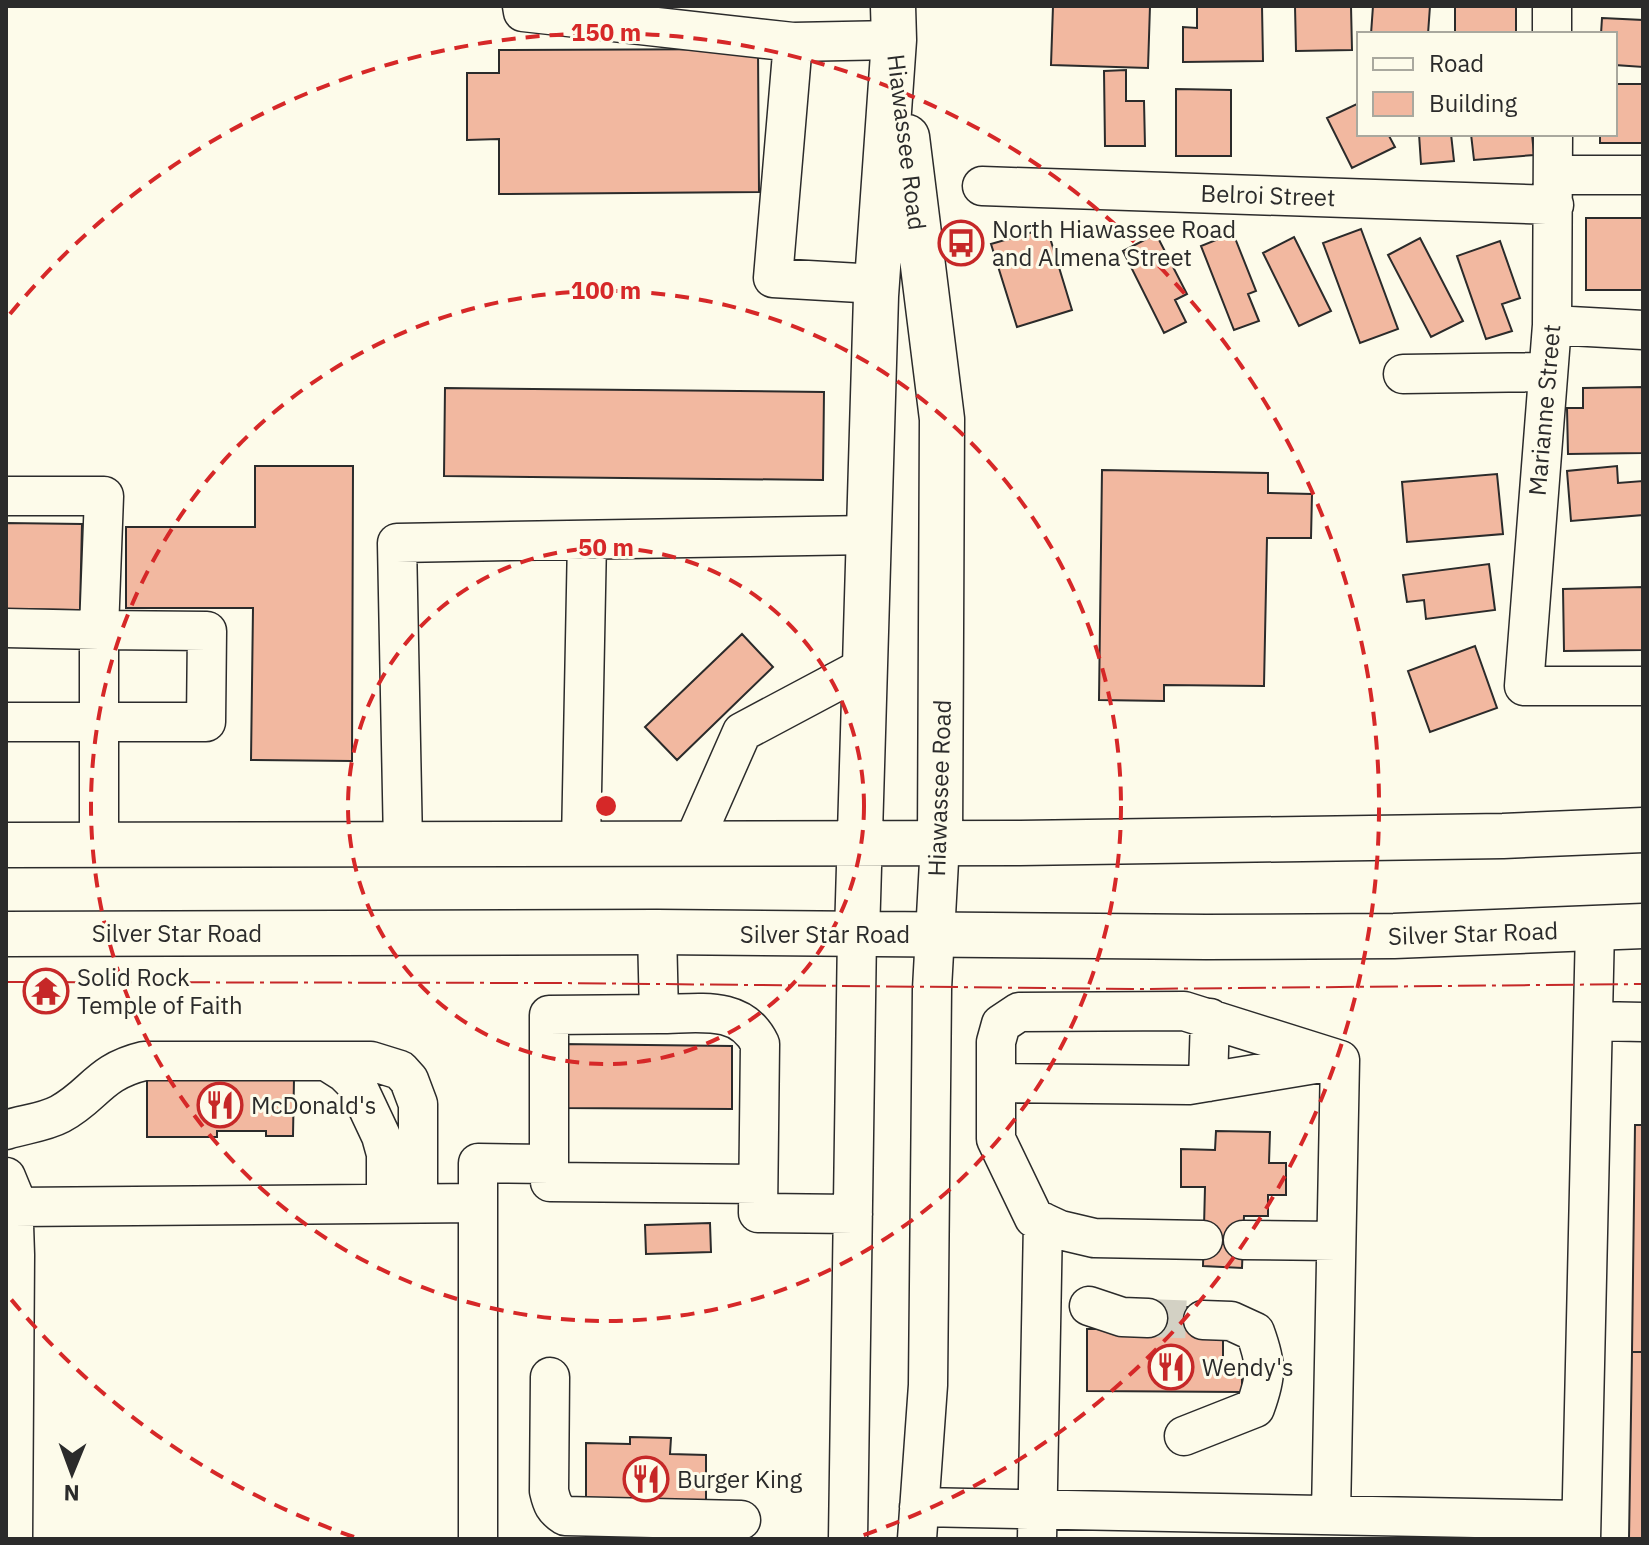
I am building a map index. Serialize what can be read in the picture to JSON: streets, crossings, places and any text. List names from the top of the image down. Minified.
{"streets":{"main road":["Hiawassee Road","Silver Star Road"],"street":["Belroi Street","Marianne Street"]},"crossings":[["Hiawassee Road","Silver Star Road"],["Belroi Street","Marianne Street"]],"places":{"bus stop":["North Hiawassee Road and Almena Street"],"temple":["Solid Rock Temple of Faith"],"restaurant":["McDonald's","Wendy's","Burger King"]},"legend":["Road","Building"],"north":"bottom","rings":["150 m","100 m","50 m"]}
